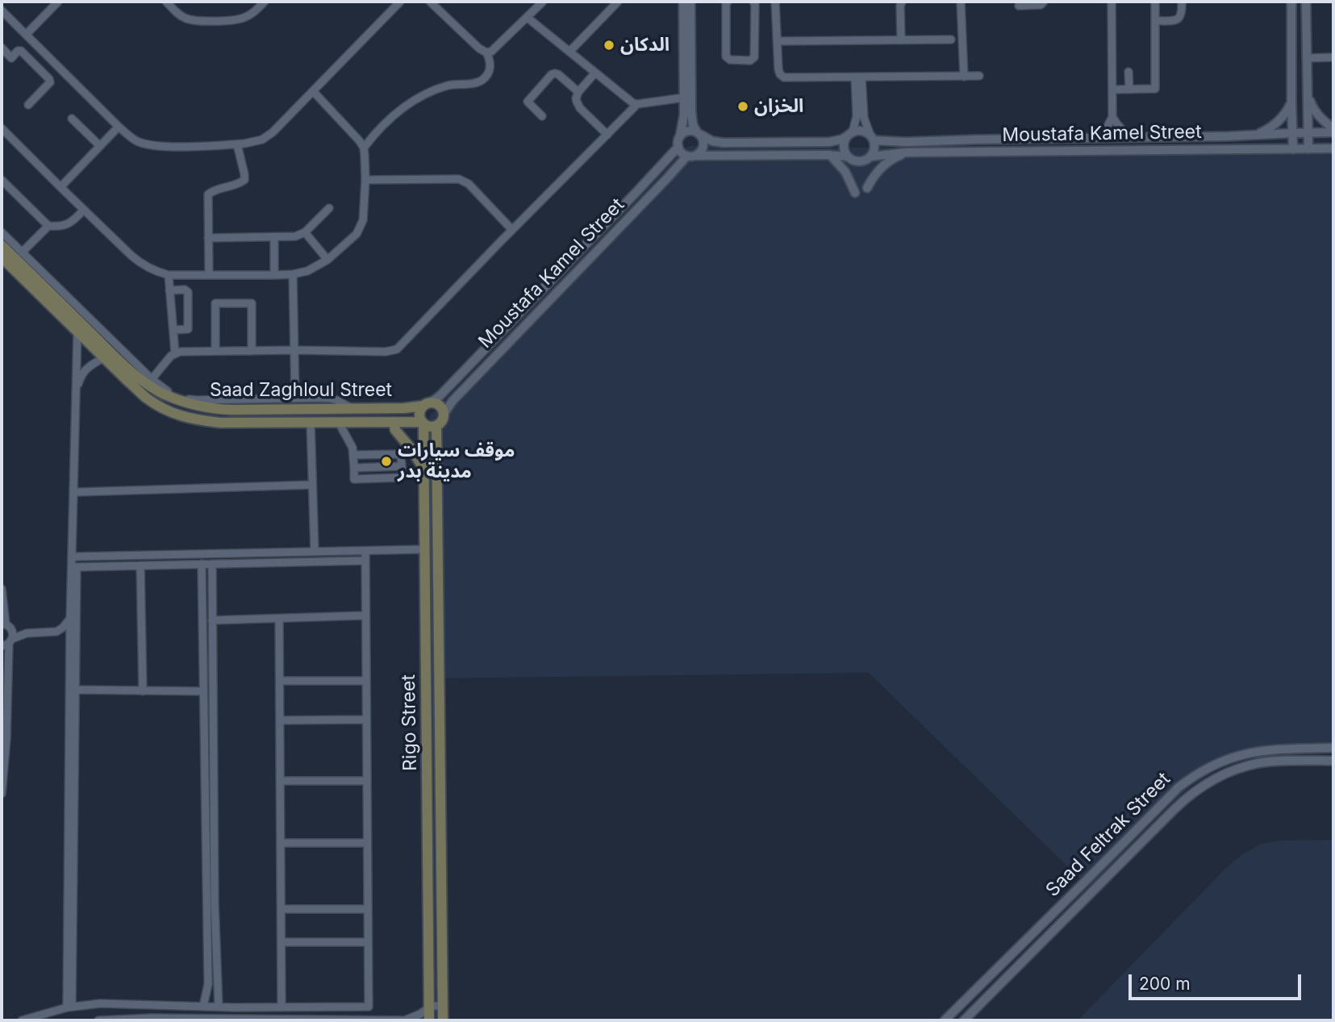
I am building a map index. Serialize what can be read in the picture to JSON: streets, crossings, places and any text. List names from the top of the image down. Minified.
{"streets":{"main road":["Saad Zaghloul Street","Rigo Street"],"street":["Moustafa Kamel Street","Saad Feltrak Street"]},"crossings":[["Moustafa Kamel Street","Saad Zaghloul Street"],["Moustafa Kamel Street","Rigo Street"],["Saad Zaghloul Street","Rigo Street"]],"places":["الدكان","الخزان","موقف سيارات مدينة بدر"],"scale_bar":"200 m"}
